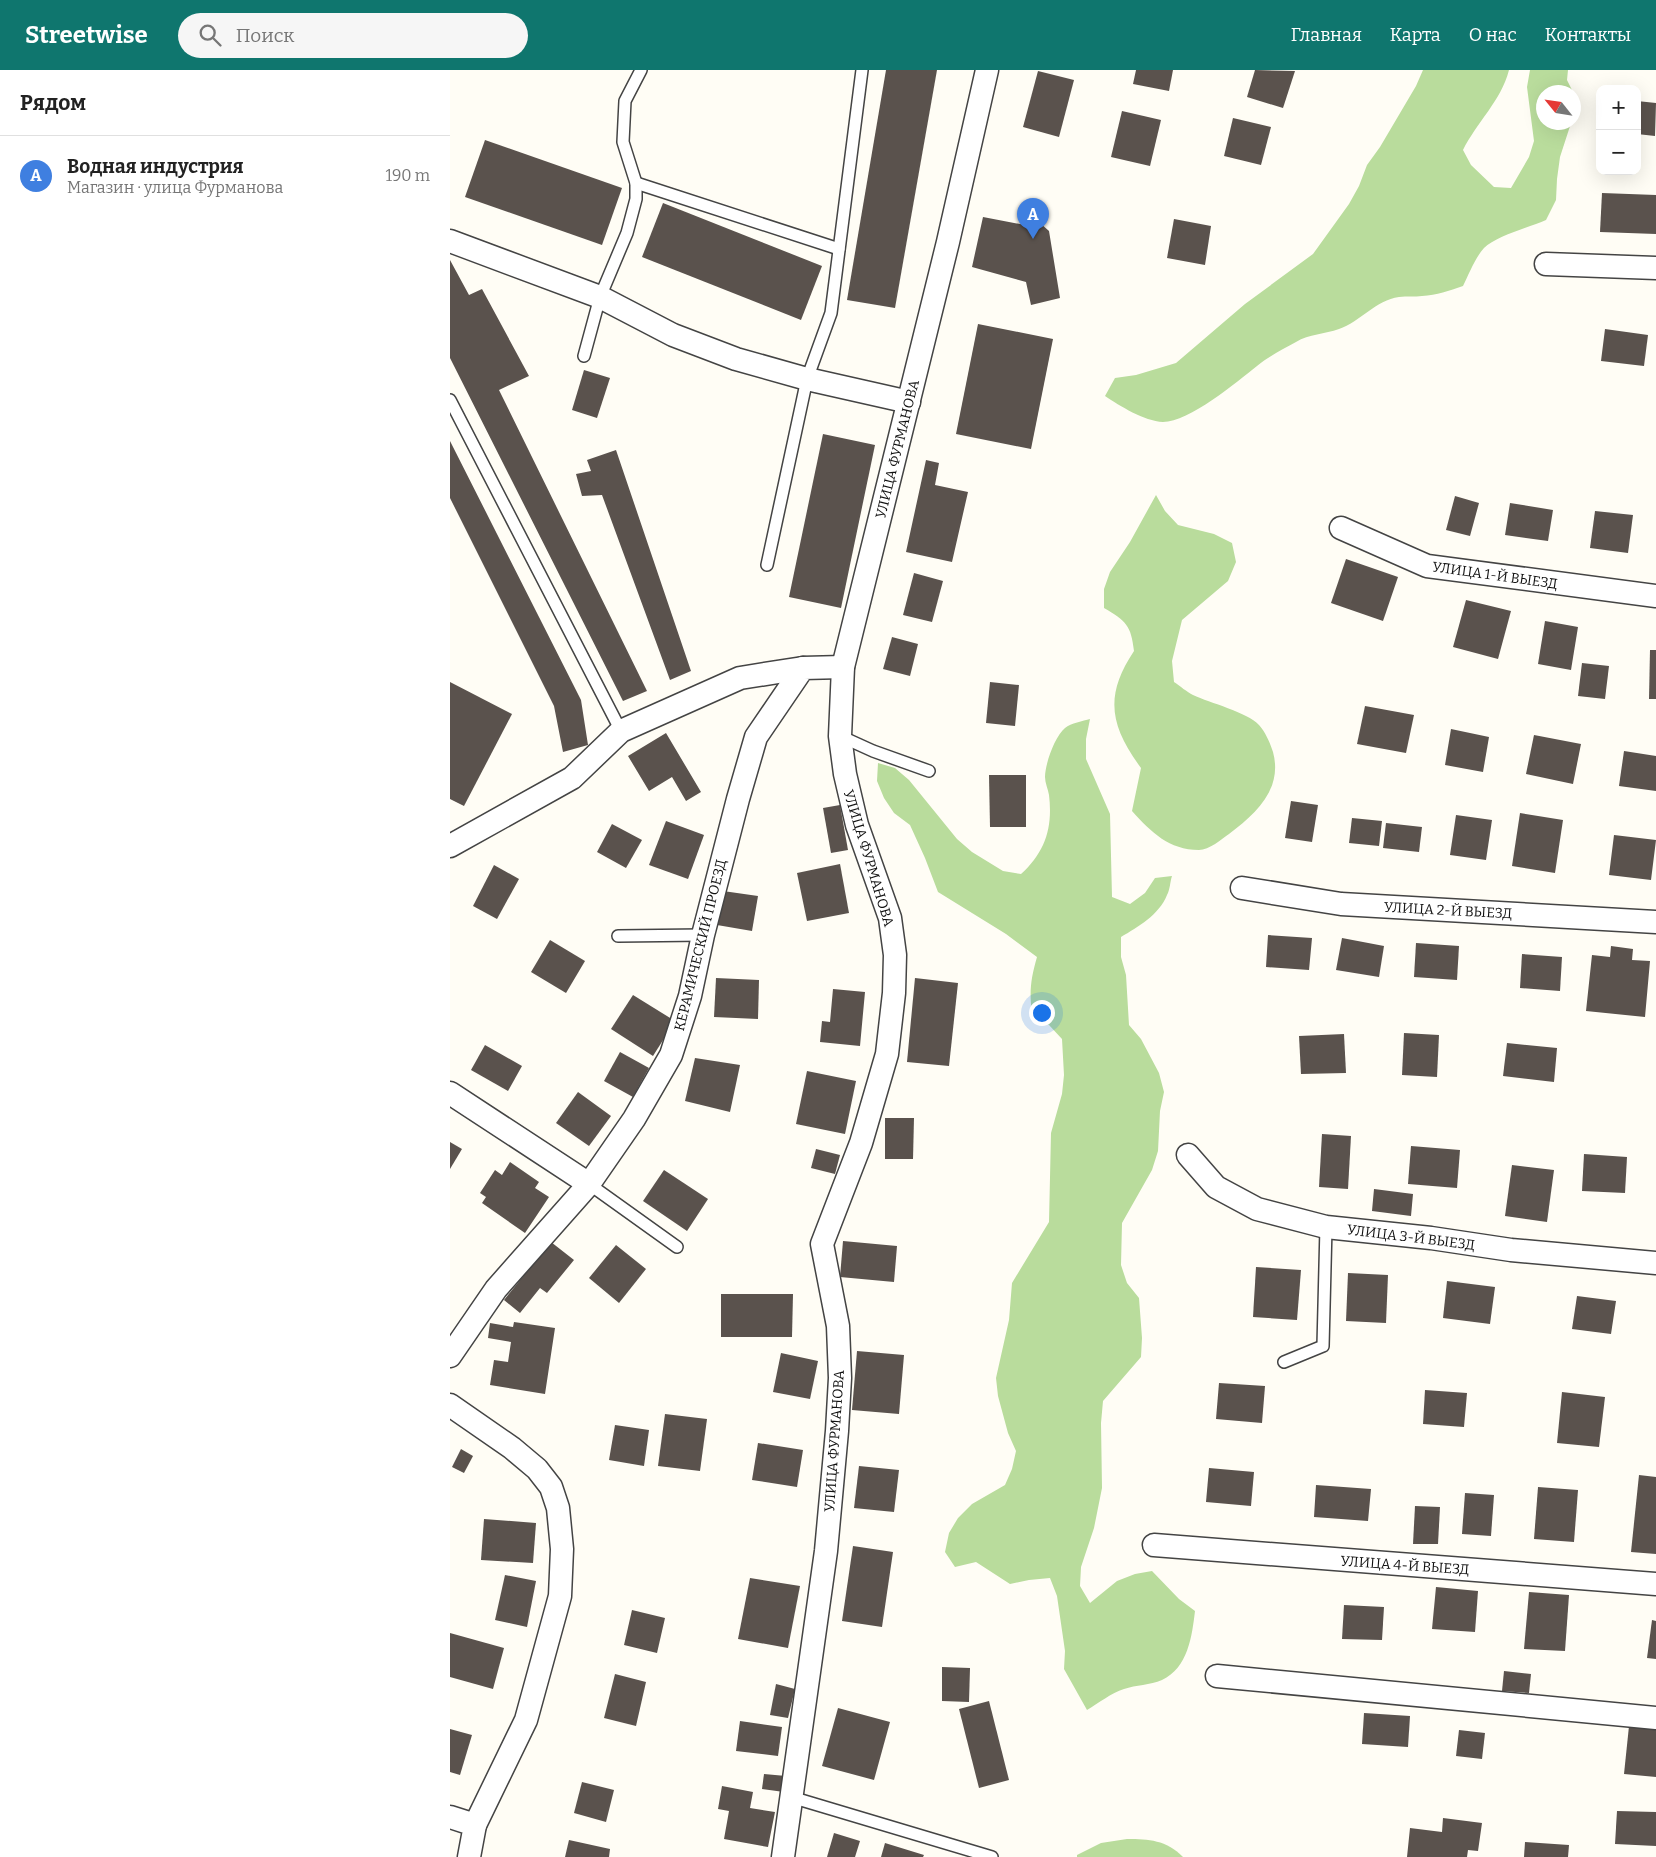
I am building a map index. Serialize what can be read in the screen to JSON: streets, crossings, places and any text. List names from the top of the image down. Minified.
{"streets":{"street":["УЛИЦА ФУРМАНОВА","УЛИЦА 1-Й ВЫЕЗД","УЛИЦА 2-Й ВЫЕЗД","КЕРАМИЧЕСКИЙ ПРОЕЗД","УЛИЦА 3-Й ВЫЕЗД","УЛИЦА 4-Й ВЫЕЗД"]},"north":"top left","page":{"header":"Streetwise","search":"Поиск","nav":["Главная","Карта","О нас","Контакты"],"heading":"Рядом","map_buttons":["+","−"],"list":[{"mark":"A","name":"Водная индустрия","note":"Магазин · улица Фурманова","value":"190 m"}],"pins":"A"}}
